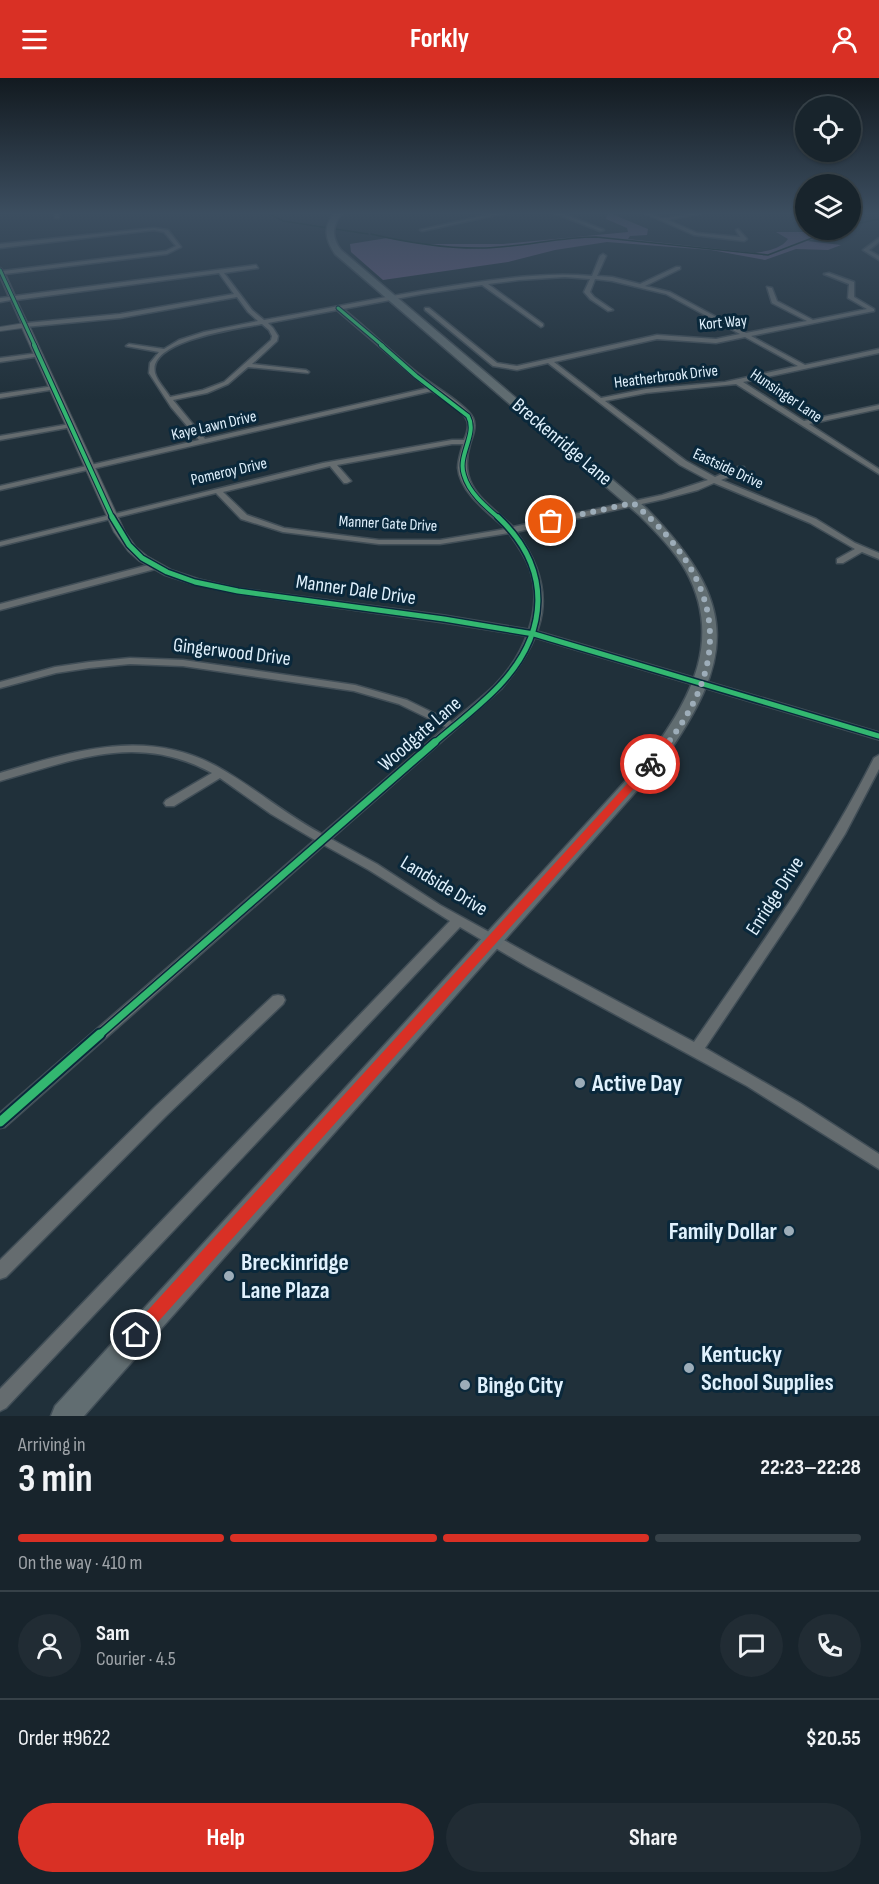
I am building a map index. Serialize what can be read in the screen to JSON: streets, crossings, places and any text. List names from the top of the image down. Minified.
{"streets":{"main road":["Breckenridge Lane"],"street":["Kort Way","Heatherbrook Drive","Hunsinger Lane","Kaye Lawn Drive","Eastside Drive","Pomeroy Drive","Manner Gate Drive","Manner Dale Drive","Gingerwood Drive","Woodgate Lane","Landside Drive","Enridge Drive"]},"crossings":[["Kort Way","Eastside Drive"],["Heatherbrook Drive","Hunsinger Lane"],["Heatherbrook Drive","Eastside Drive"],["Kaye Lawn Drive","Manner Dale Drive"],["Kaye Lawn Drive","Woodgate Lane"],["Breckenridge Lane","Manner Gate Drive"],["Breckenridge Lane","Manner Dale Drive"],["Breckenridge Lane","Landside Drive"],["Eastside Drive","Manner Gate Drive"],["Pomeroy Drive","Manner Gate Drive"],["Pomeroy Drive","Manner Dale Drive"],["Pomeroy Drive","Woodgate Lane"],["Manner Gate Drive","Woodgate Lane"],["Manner Dale Drive","Woodgate Lane"],["Gingerwood Drive","Woodgate Lane"],["Woodgate Lane","Landside Drive"],["Landside Drive","Enridge Drive"]],"places":["Active Day","Family Dollar","Breckinridge Lane Plaza","Kentucky School Supplies","Bingo City"],"page":{"header":"Forkly","heading":["3 min","Arriving in","22:23–22:28"],"panel":["Sam","Courier · 4.5","Order #9622","$20.55"],"bar":"On the way · 410 m","buttons":["Help","Share"]}}
